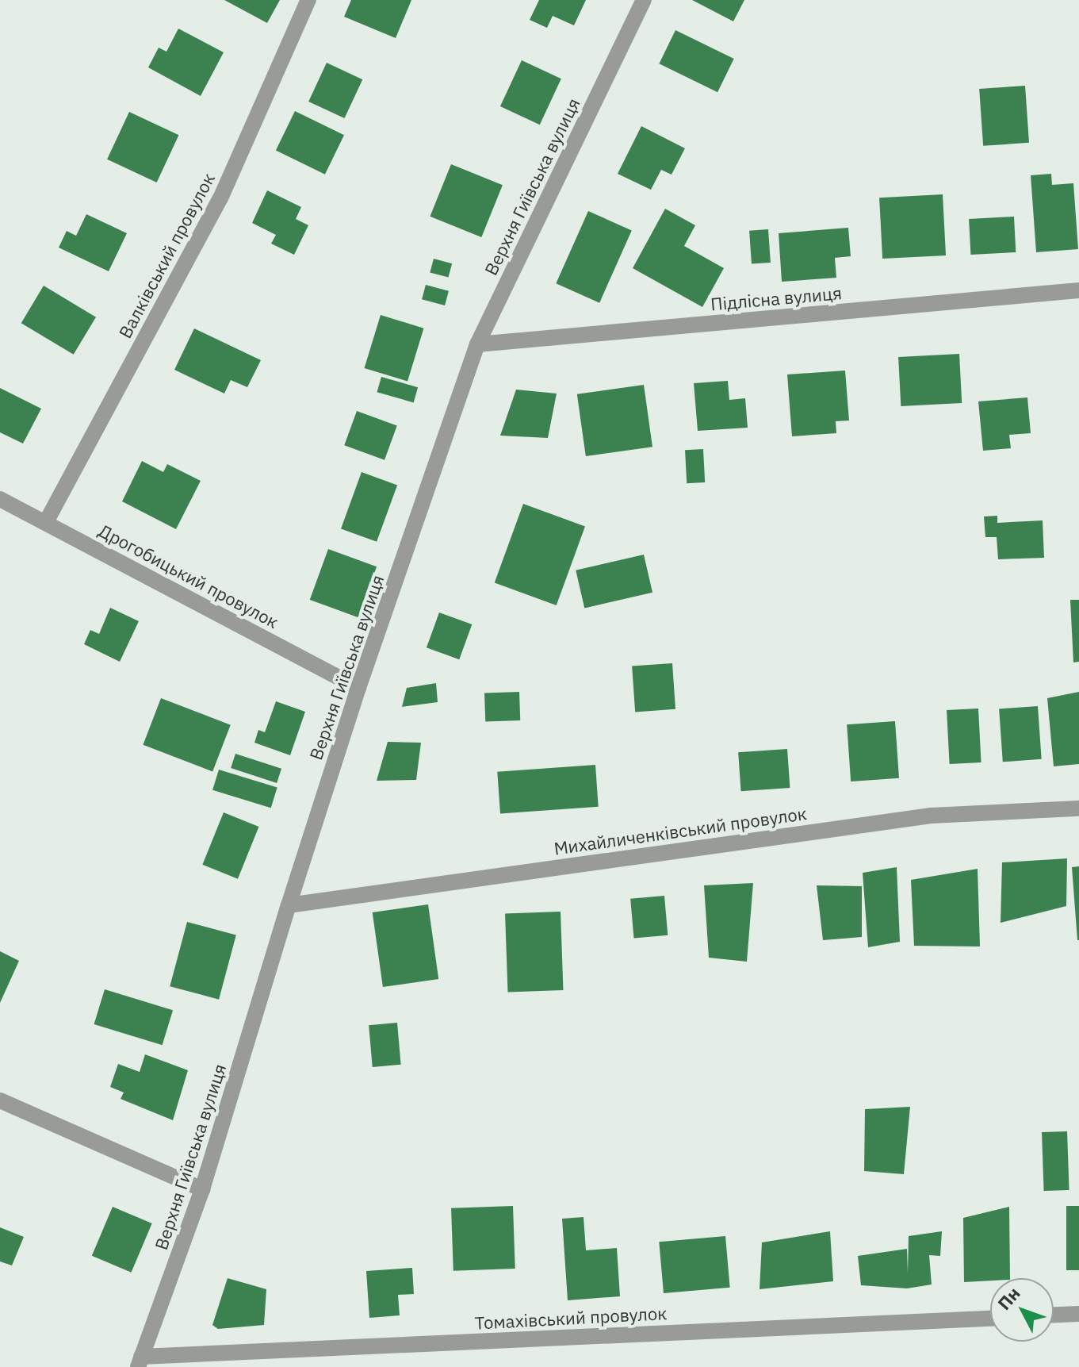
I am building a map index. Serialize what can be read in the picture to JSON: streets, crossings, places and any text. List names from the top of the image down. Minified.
{"streets":{"street":["Верхня Гиївська вулиця","Валківський провулок","Підлісна вулиця","Дрогобицький провулок","Михайличенківський провулок","Томахівський провулок"]},"crossings":[["Верхня Гиївська вулиця","Підлісна вулиця"],["Верхня Гиївська вулиця","Дрогобицький провулок"],["Верхня Гиївська вулиця","Михайличенківський провулок"],["Верхня Гиївська вулиця","Томахівський провулок"],["Валківський провулок","Дрогобицький провулок"]],"north":"top left"}
